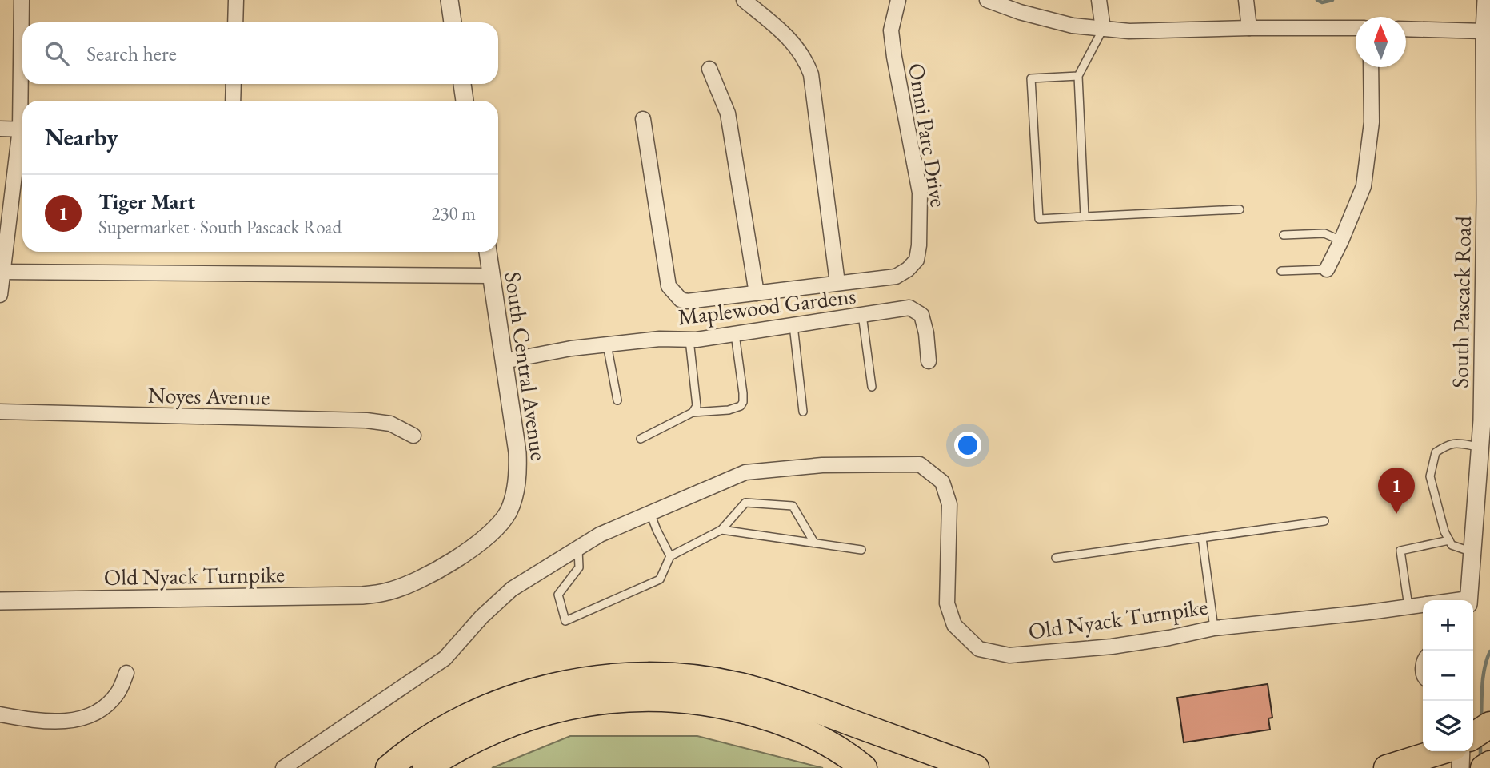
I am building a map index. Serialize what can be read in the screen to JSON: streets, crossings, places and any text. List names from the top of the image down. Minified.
{"streets":{"street":["Omni Parc Drive","South Pascack Road","Maplewood Gardens","South Central Avenue","Noyes Avenue","Old Nyack Turnpike"]},"crossings":[["Maplewood Gardens","South Central Avenue"],["South Central Avenue","Old Nyack Turnpike"]],"north":"top","page":{"search":"Search here","heading":"Nearby","list":[{"mark":"1","name":"Tiger Mart","note":"Supermarket · South Pascack Road","value":"230 m"}],"pins":"1","map_buttons":["+","−"]}}
